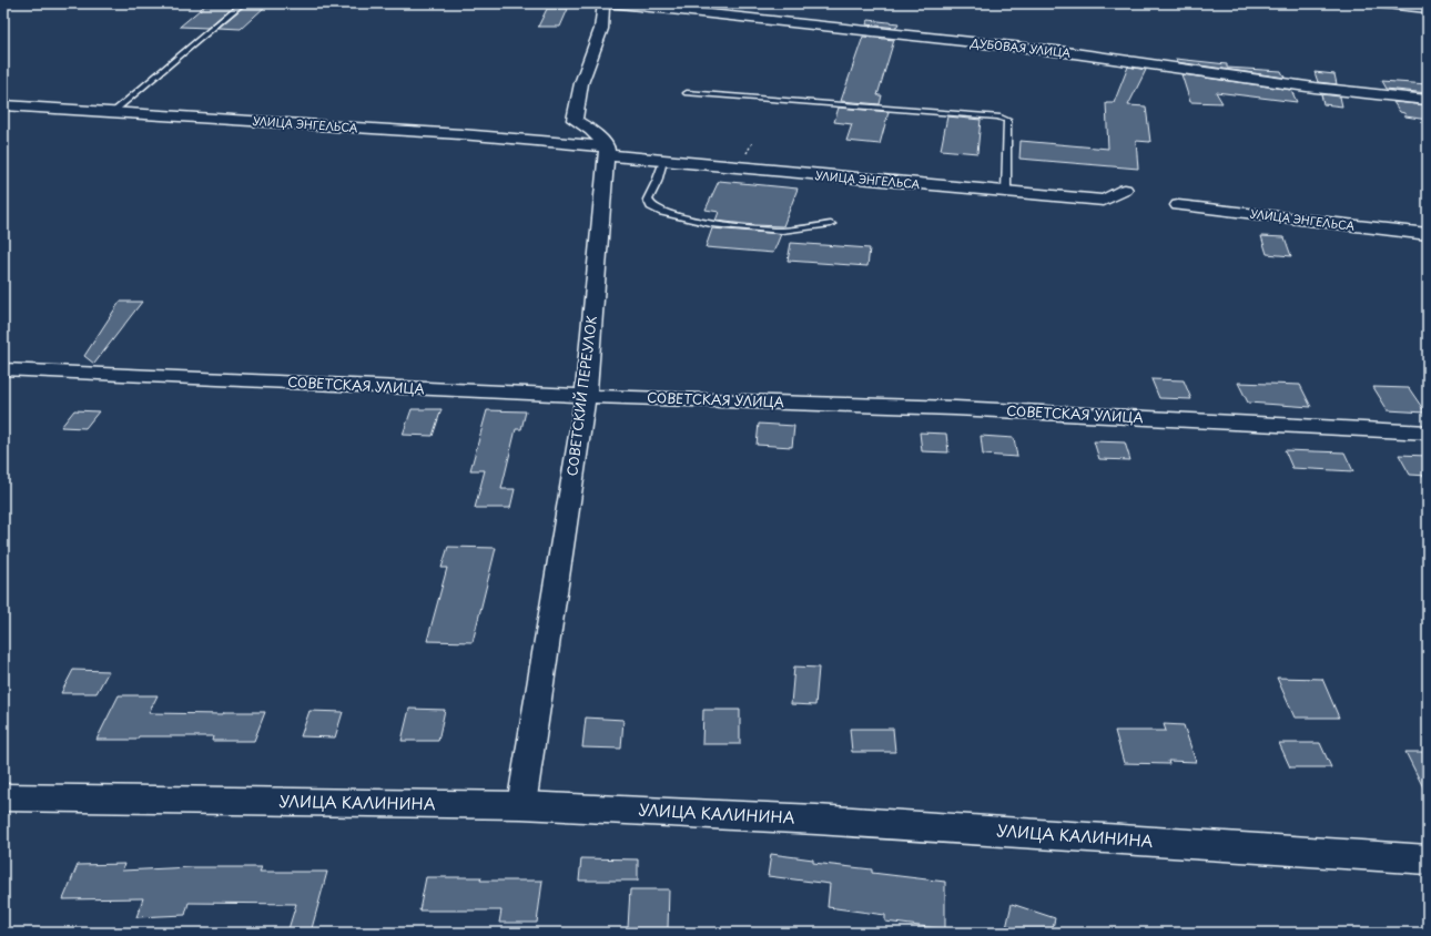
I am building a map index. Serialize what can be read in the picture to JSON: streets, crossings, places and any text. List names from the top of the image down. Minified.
{"streets":{"street":["ДУБОВАЯ УЛИЦА","УЛИЦА ЭНГЕЛЬСА","СОВЕТСКАЯ УЛИЦА","СОВЕТСКИЙ ПЕРЕУЛОК","УЛИЦА КАЛИНИНА"]},"crossings":[["УЛИЦА ЭНГЕЛЬСА","СОВЕТСКИЙ ПЕРЕУЛОК"],["СОВЕТСКАЯ УЛИЦА","СОВЕТСКИЙ ПЕРЕУЛОК"],["СОВЕТСКИЙ ПЕРЕУЛОК","УЛИЦА КАЛИНИНА"]]}
